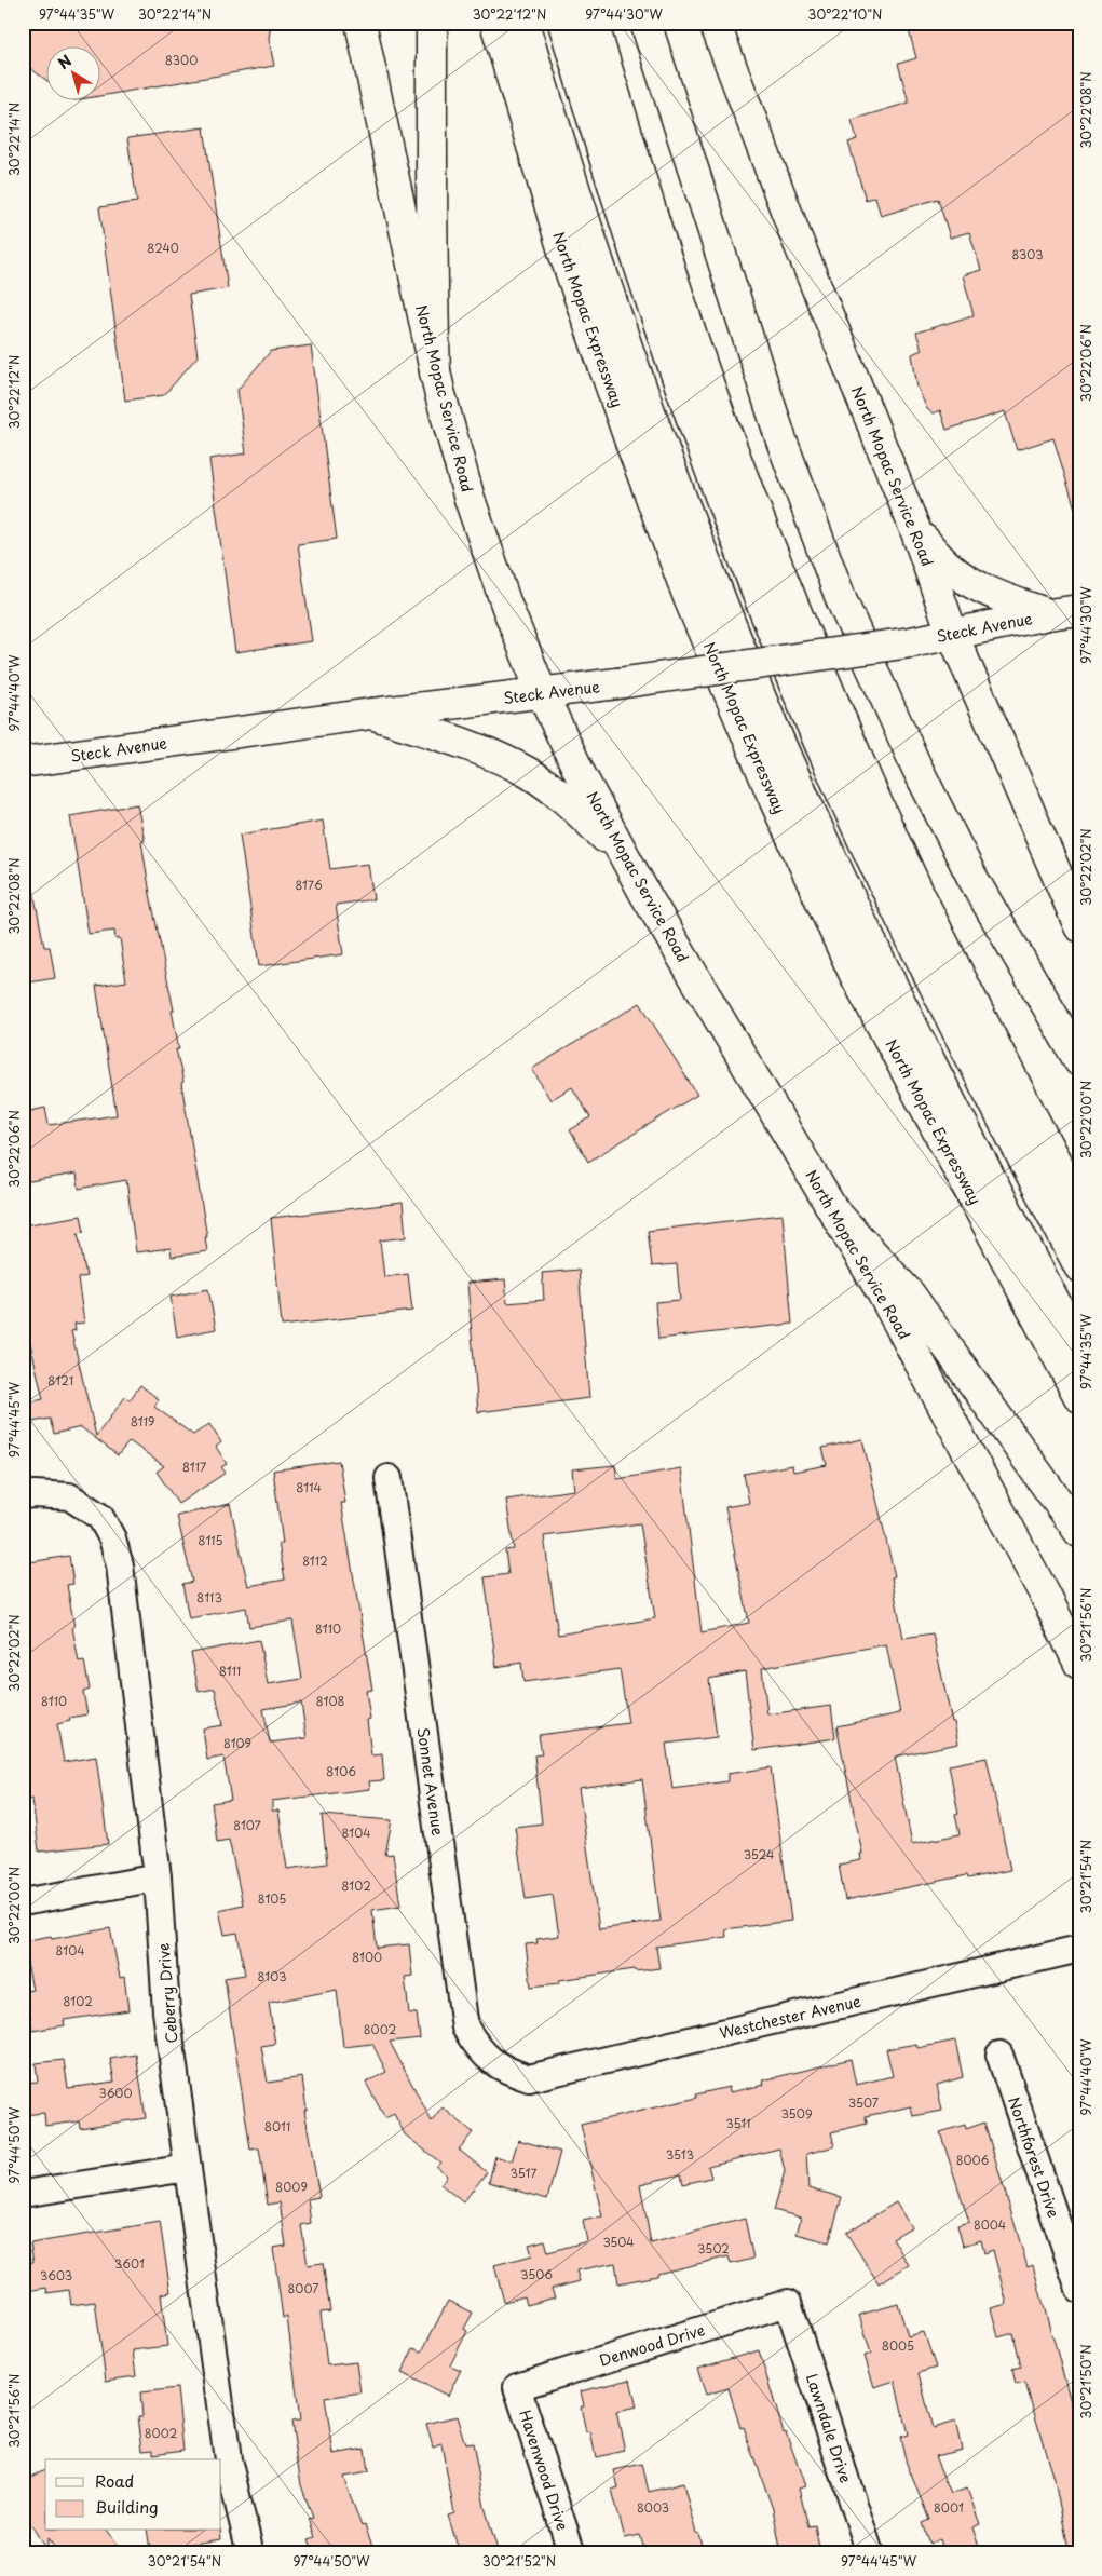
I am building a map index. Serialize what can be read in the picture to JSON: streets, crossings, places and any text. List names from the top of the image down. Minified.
{"streets":{"main road":["North Mopac Expressway","North Mopac Service Road","Steck Avenue"],"street":["Sonnet Avenue","Ceberry Drive","Westchester Avenue","Northforest Drive","Denwood Drive","Lawndale Drive","Havenwood Drive"]},"crossings":[["North Mopac Service Road","Steck Avenue"],["Sonnet Avenue","Westchester Avenue"],["Denwood Drive","Lawndale Drive"],["Denwood Drive","Havenwood Drive"]],"house_numbers":["8300","8240","8303","8176","8121","8119","8117","8114","8115","8112","8113","8110","8111","8110","8108","8109","8106","8107","8104","3524","8102","8105","8104","8100","8103","8102","8002","3600","3507","3509","3511","8011","3513","8006","3517","8009","8004","3504","3502","3601","3506","3603","8007","8005","8002","8003","8001"],"legend":["Road","Building"],"north":"top left","coordinates":["97°44'35\"W","30°22'14\"N","30°22'12\"N","97°44'30\"W","30°22'10\"N","30°22'08\"N","30°22'06\"N","97°44'40\"W","30°22'02\"N","30°22'00\"N","97°44'45\"W","30°21'56\"N","30°21'54\"N","97°44'50\"W","30°21'50\"N","30°21'52\"N"]}
